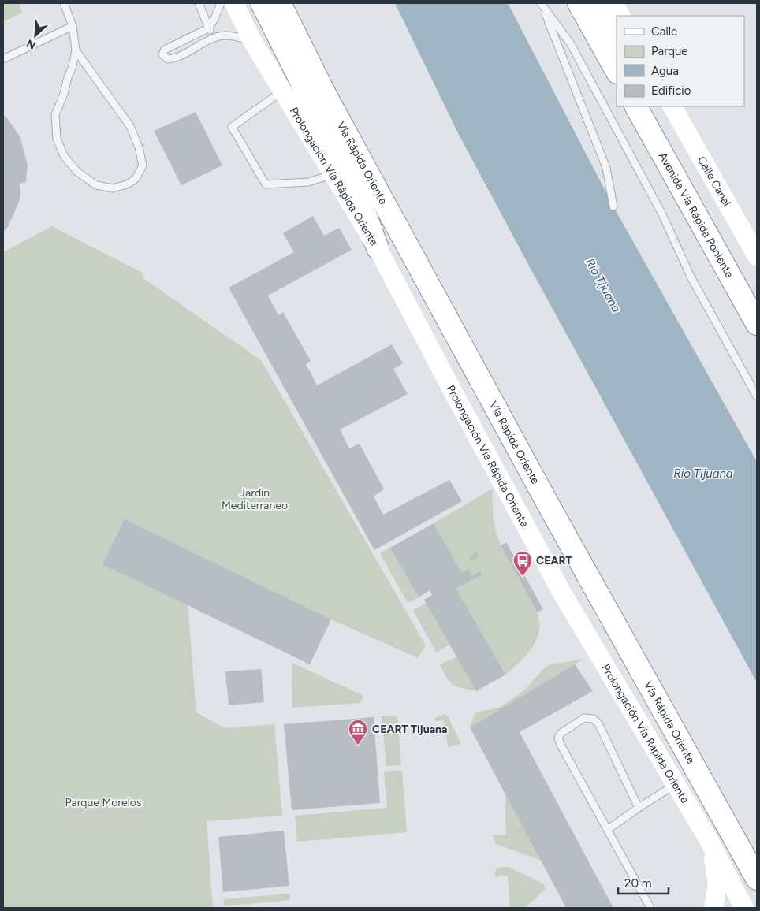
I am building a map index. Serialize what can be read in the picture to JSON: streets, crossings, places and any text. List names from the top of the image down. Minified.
{"streets":{"highway":["Vía Rápida Oriente","Avenida Vía Rápida Poniente"],"main road":["Prolongación Vía Rápida Oriente","Calle Canal"]},"water":["Río Tijuana","Rio Tijuana"],"parks":["Jardin Mediterraneo","Parque Morelos"],"places":{"bus stop":["CEART"],"museum":["CEART Tijuana"]},"legend":["Calle","Parque","Agua","Edificio"],"scale_bar":"20 m","north":"bottom left"}
